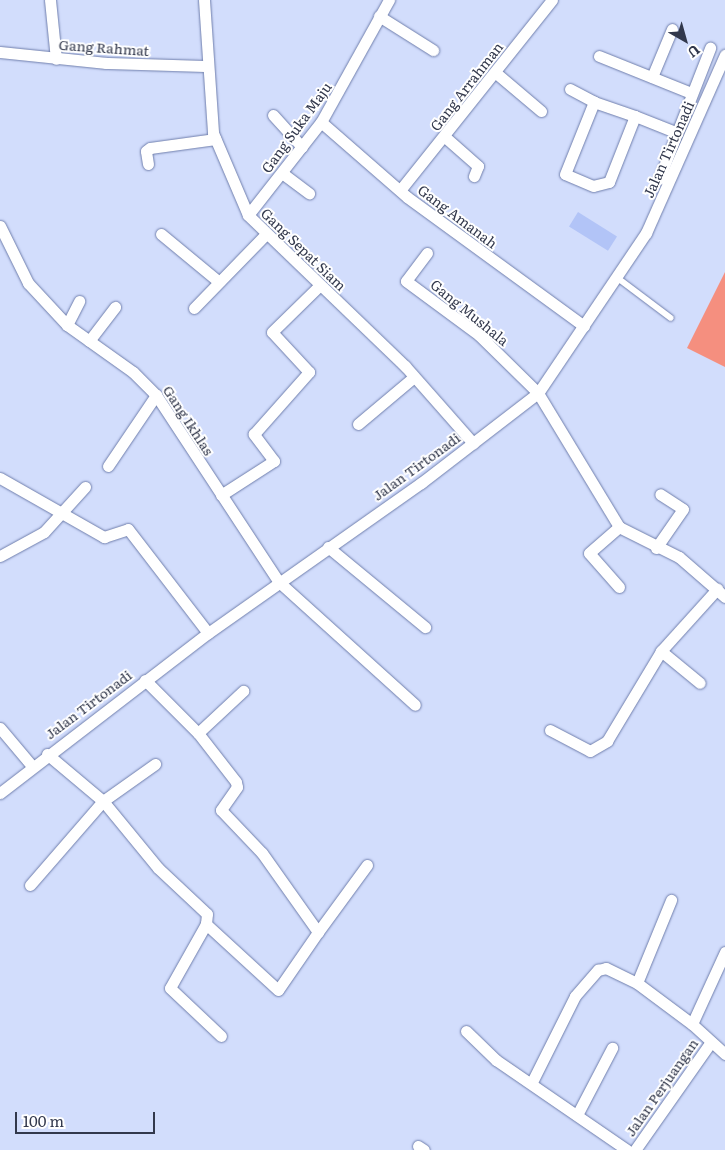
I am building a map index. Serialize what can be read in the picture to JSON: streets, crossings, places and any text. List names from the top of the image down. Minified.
{"streets":{"street":["Gang Rahmat","Gang Arrahman","Gang Suka Maju","Jalan Tirtonadi","Gang Amanah","Gang Sepat Siam","Gang Mushala","Gang Ikhlas","Jalan Perjuangan"]},"crossings":[["Gang Rahmat","Gang Sepat Siam"],["Gang Arrahman","Gang Amanah"],["Gang Suka Maju","Gang Amanah"],["Gang Suka Maju","Gang Sepat Siam"],["Jalan Tirtonadi","Gang Amanah"],["Jalan Tirtonadi","Gang Sepat Siam"],["Jalan Tirtonadi","Gang Mushala"],["Jalan Tirtonadi","Gang Ikhlas"]],"scale_bar":"100 m","north":"bottom right"}
